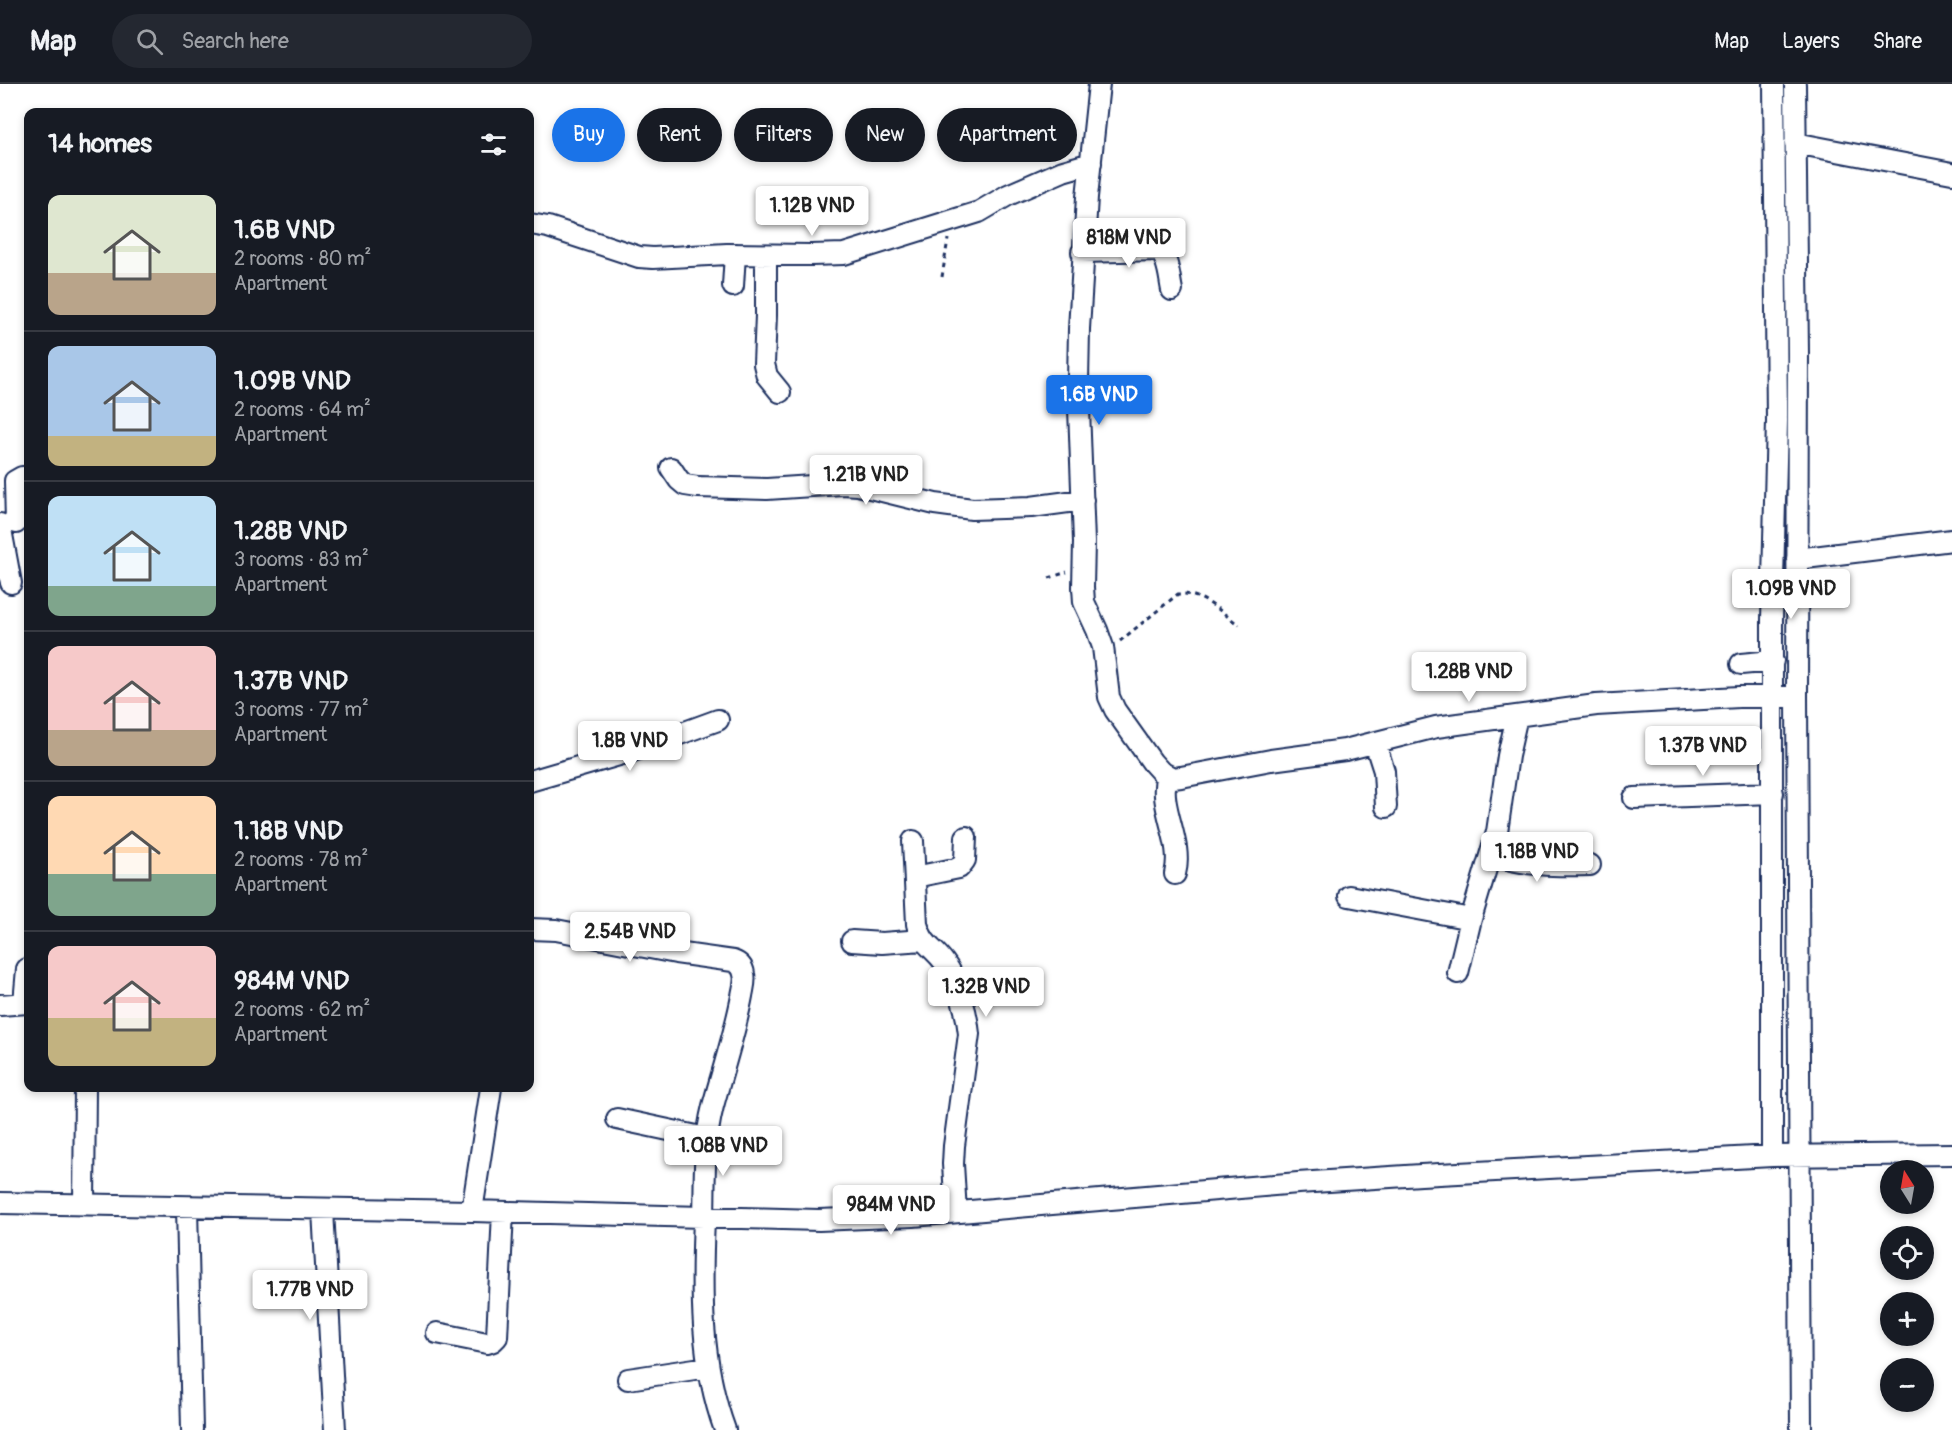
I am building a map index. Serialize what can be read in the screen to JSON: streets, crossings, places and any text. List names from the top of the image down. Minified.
{"north":"top","page":{"header":"Map","search":"Search here","nav":["Map","Layers","Share"],"chip":["Buy","Rent","Filters","New","Apartment"],"heading":"14 homes","list":[{"name":"1.6B VND","note":"2 rooms · 80 m² · Apartment"},{"name":"1.09B VND","note":"2 rooms · 64 m² · Apartment"},{"name":"1.28B VND","note":"3 rooms · 83 m² · Apartment"},{"name":"1.37B VND","note":"3 rooms · 77 m² · Apartment"},{"name":"1.18B VND","note":"2 rooms · 78 m² · Apartment"},{"name":"984M VND","note":"2 rooms · 62 m² · Apartment"}],"price":["1.12B VND","818M VND","1.6B VND","1.21B VND","1.09B VND","1.28B VND","1.8B VND","1.37B VND","1.18B VND","2.54B VND","1.32B VND","1.08B VND","984M VND","1.77B VND"],"map_buttons":["+","−"]}}
